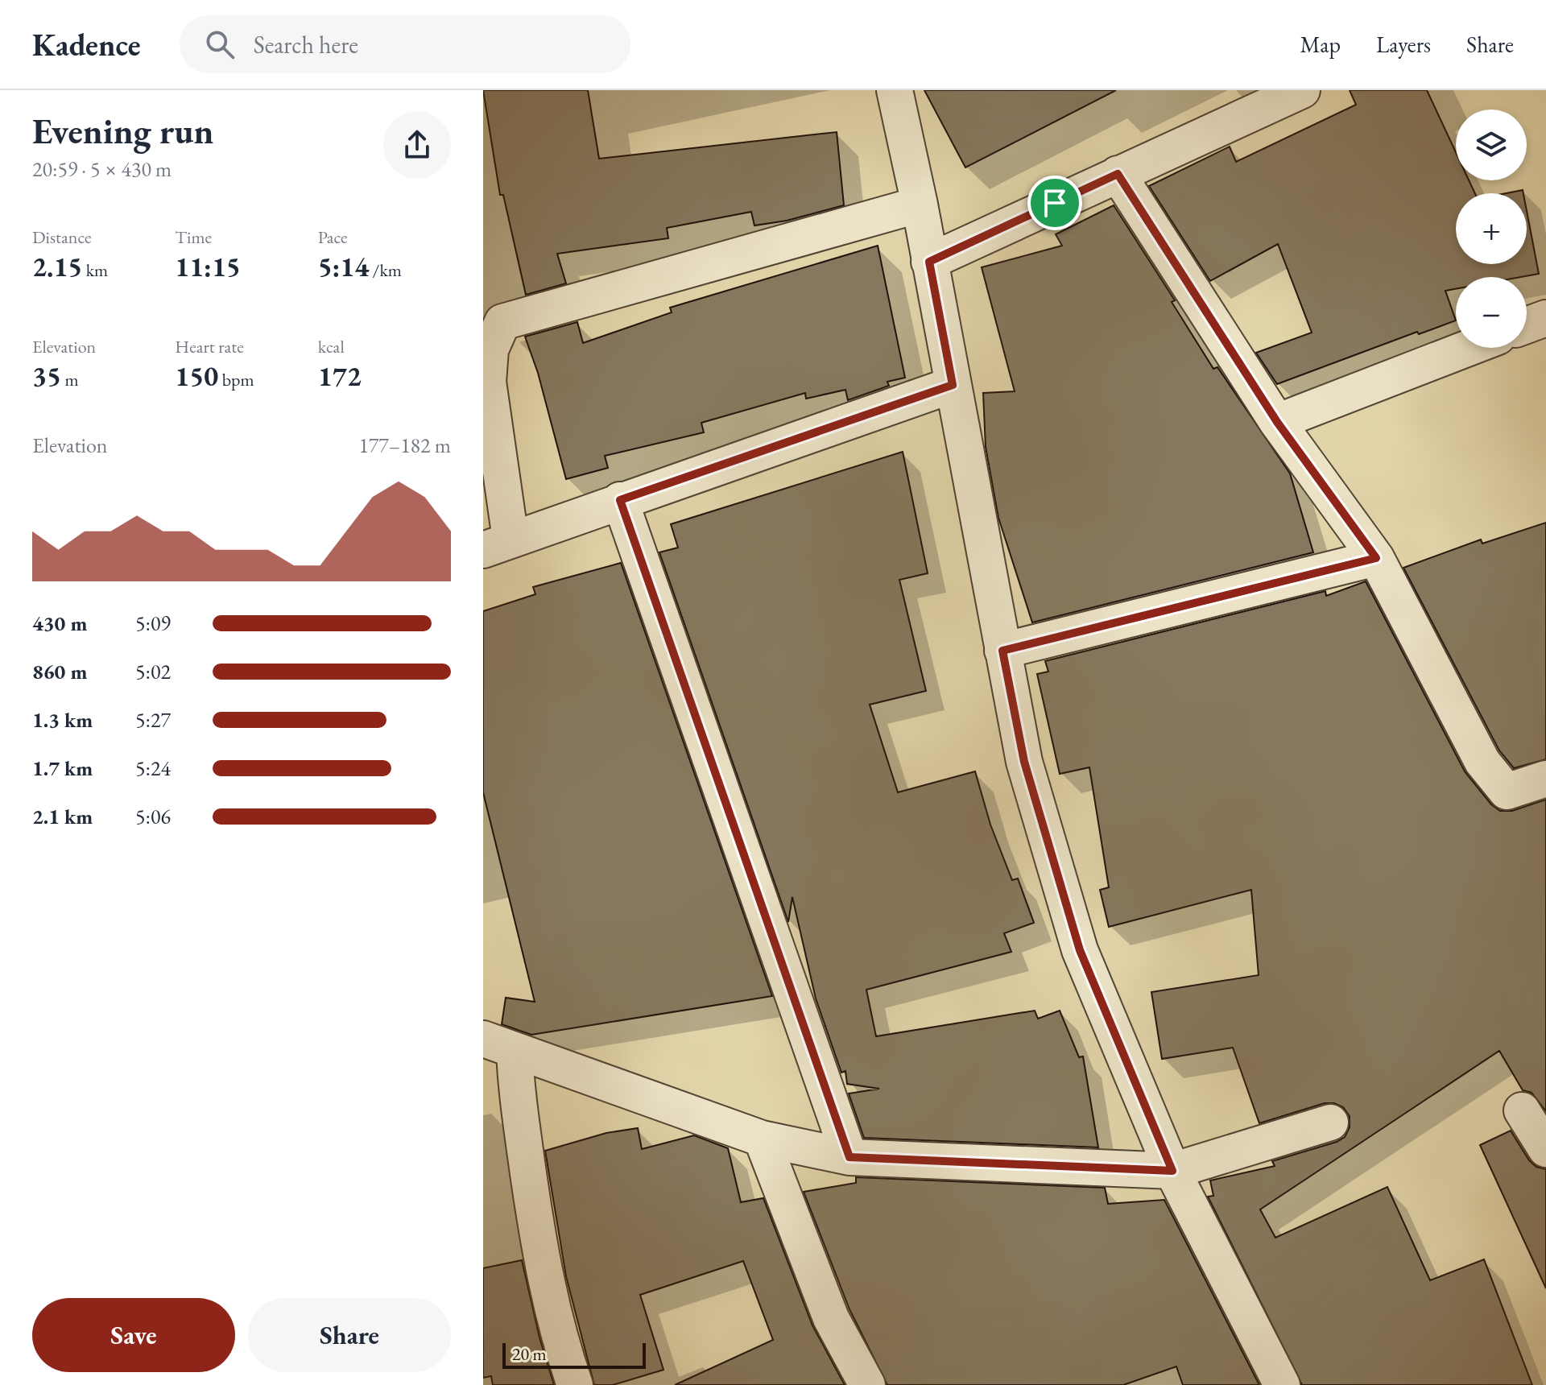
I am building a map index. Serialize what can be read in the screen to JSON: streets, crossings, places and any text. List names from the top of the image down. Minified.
{"scale_bar":"20 m","page":{"header":"Kadence","search":"Search here","nav":["Map","Layers","Share"],"heading":["Evening run","20:59 · 5 × 430 m"],"map_buttons":["+","−"],"stats":[["Distance","2.15 km"],["Time","11:15"],["Pace","5:14 /km"],["Elevation","35 m"],["Heart rate","150 bpm"],["kcal","172"]],"chart":["Elevation","177–182 m"],"list":[{"name":"430 m","note":"5:09"},{"name":"860 m","note":"5:02"},{"name":"1.3 km","note":"5:27"},{"name":"1.7 km","note":"5:24"},{"name":"2.1 km","note":"5:06"}],"buttons":["Save","Share"],"scale":"20 m"}}
